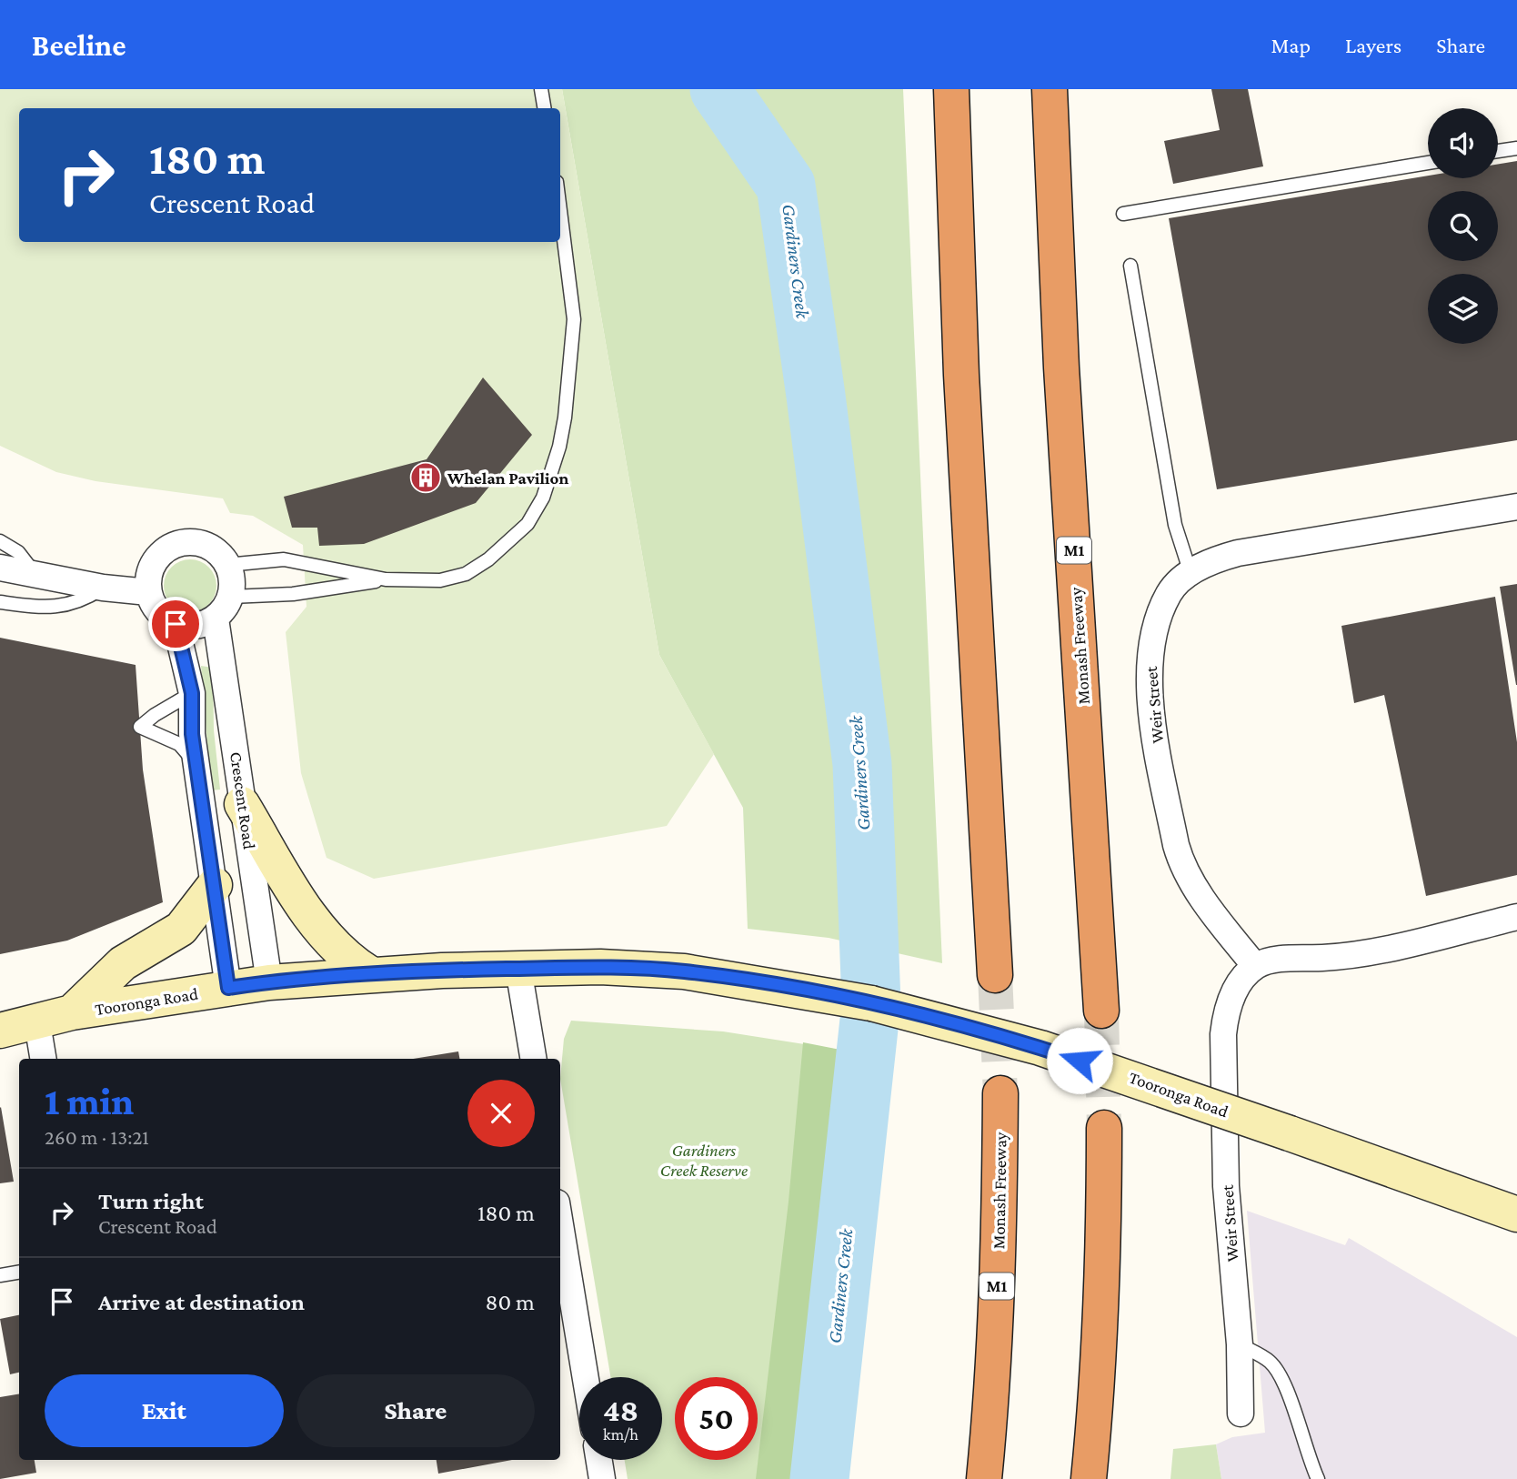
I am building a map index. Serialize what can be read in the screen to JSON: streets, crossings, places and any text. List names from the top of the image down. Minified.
{"streets":{"highway":["M1","Monash Freeway"],"main road":["Tooronga Road"],"street":["Weir Street","Crescent Road"]},"crossings":[["Crescent Road","Tooronga Road"]],"water":["Gardiners Creek"],"parks":["Gardiners Creek Reserve"],"places":{"building":["Whelan Pavilion"]},"page":{"header":"Beeline","nav":["Map","Layers","Share"],"turn":["180 m","Crescent Road"],"heading":["1 min","260 m · 13:21"],"list":[{"name":"Turn right","note":"Crescent Road","value":"180 m"},{"name":"Arrive at destination","value":"80 m"}],"buttons":["Exit","Share"],"speed":"48 km/h","limit":"50"}}
